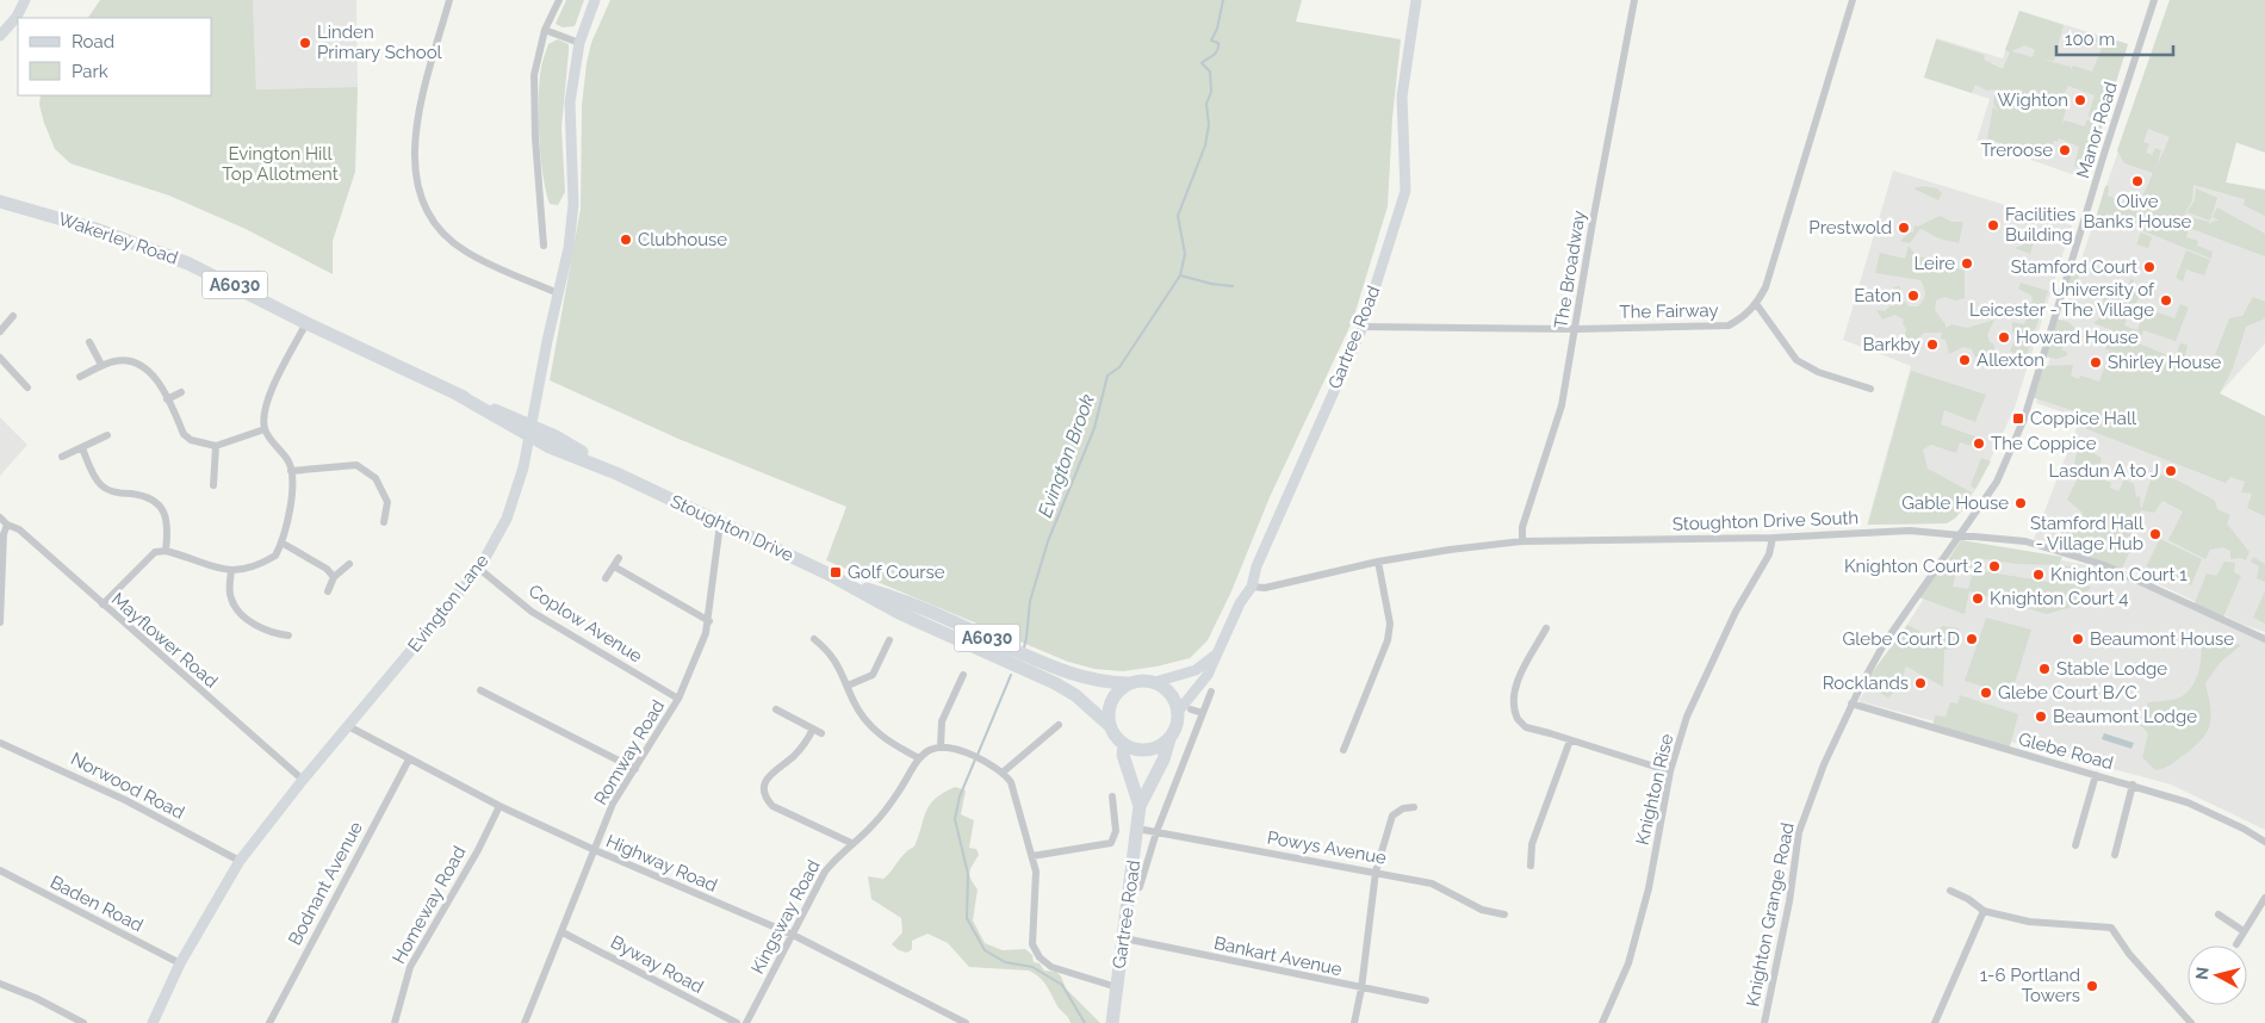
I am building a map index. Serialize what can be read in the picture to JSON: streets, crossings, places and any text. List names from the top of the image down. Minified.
{"streets":{"highway":["Wakerley Road","A6030","Gartree Road","Stoughton Drive"],"main road":["Evington Lane"],"street":["Manor Road","The Broadway","The Fairway","Stoughton Drive South","Coplow Avenue","Mayflower Road","Glebe Road","Romway Road","Norwood Road","Knighton Rise","Powys Avenue","Highway Road","Bodnant Avenue","Baden Road","Homeway Road","Knighton Grange Road","Kingsway Road","Bankart Avenue","Byway Road"]},"crossings":[["Manor Road","Stoughton Drive South"],["Manor Road","Knighton Grange Road"],["Wakerley Road","Stoughton Drive"],["Wakerley Road","Evington Lane"],["The Broadway","The Fairway"],["The Broadway","Stoughton Drive South"],["The Fairway","Gartree Road"],["Gartree Road","Stoughton Drive South"],["Gartree Road","Stoughton Drive"],["Gartree Road","Powys Avenue"],["Gartree Road","Bankart Avenue"],["Stoughton Drive South","Knighton Rise"],["Stoughton Drive South","Knighton Grange Road"],["Stoughton Drive","Evington Lane"],["Stoughton Drive","Romway Road"],["Evington Lane","Coplow Avenue"],["Evington Lane","Mayflower Road"],["Evington Lane","Norwood Road"],["Evington Lane","Highway Road"],["Evington Lane","Baden Road"],["Coplow Avenue","Romway Road"],["Glebe Road","Knighton Grange Road"],["Romway Road","Highway Road"],["Romway Road","Byway Road"],["Highway Road","Bodnant Avenue"],["Highway Road","Homeway Road"],["Highway Road","Kingsway Road"]],"water":["Evington Brook"],"parks":["Evington Hill Top Allotment"],"places":{"other":["Linden Primary School","Wighton","Treroose","Olive Banks House","Facilities Building","Prestwold","Clubhouse","Leire","Stamford Court","Eaton","University of Leicester - The Village","Howard House","Barkby","Allexton","Shirley House","The Coppice","Lasdun A to J","Gable House","Stamford Hall - Village Hub","Knighton Court 2","Knighton Court 1","Knighton Court 4","Glebe Court D","Beaumont House","Stable Lodge","Rocklands","Glebe Court B/C","Beaumont Lodge","1-6 Portland Towers"],"transit":["Coppice Hall","Golf Course"]},"legend":["Road","Park"],"scale_bar":"100 m","north":"left"}
